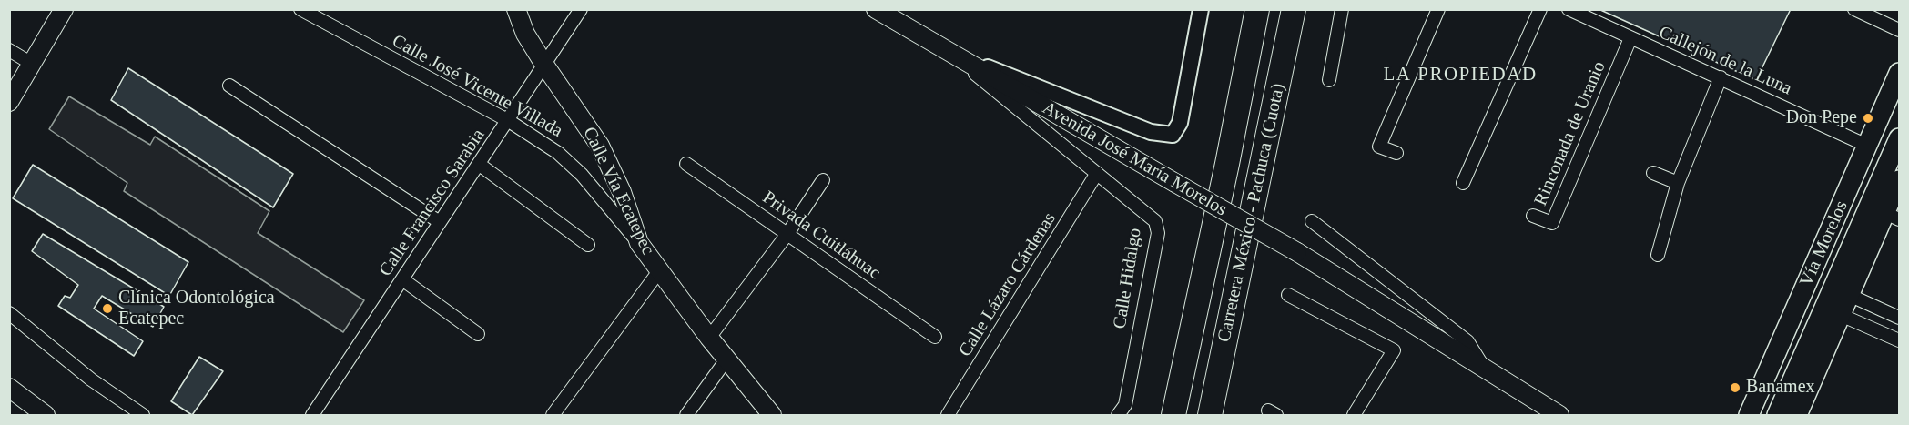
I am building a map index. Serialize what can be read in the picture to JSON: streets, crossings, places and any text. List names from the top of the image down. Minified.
{"streets":{"highway":["Carretera México - Pachuca (Cuota)"],"main road":["Avenida José María Morelos","Calle Vía Ecatepec","Vía Morelos"],"street":["Callejón de la Luna","Calle José Vicente Villada","Rinconada de Uranio","Calle Francisco Sarabia","Privada Cuitláhuac","Calle Hidalgo","Calle Lázaro Cárdenas"]},"crossings":[["Callejón de la Luna","Rinconada de Uranio"],["Callejón de la Luna","Vía Morelos"],["Calle José Vicente Villada","Calle Vía Ecatepec"],["Calle José Vicente Villada","Calle Francisco Sarabia"],["Avenida José María Morelos","Calle Hidalgo"],["Calle Vía Ecatepec","Calle Francisco Sarabia"],["Calle Hidalgo","Calle Lázaro Cárdenas"]],"districts":["LA PROPIEDAD"],"places":["Don Pepe","Clínica Odontológica Ecatepec","Banamex"]}
